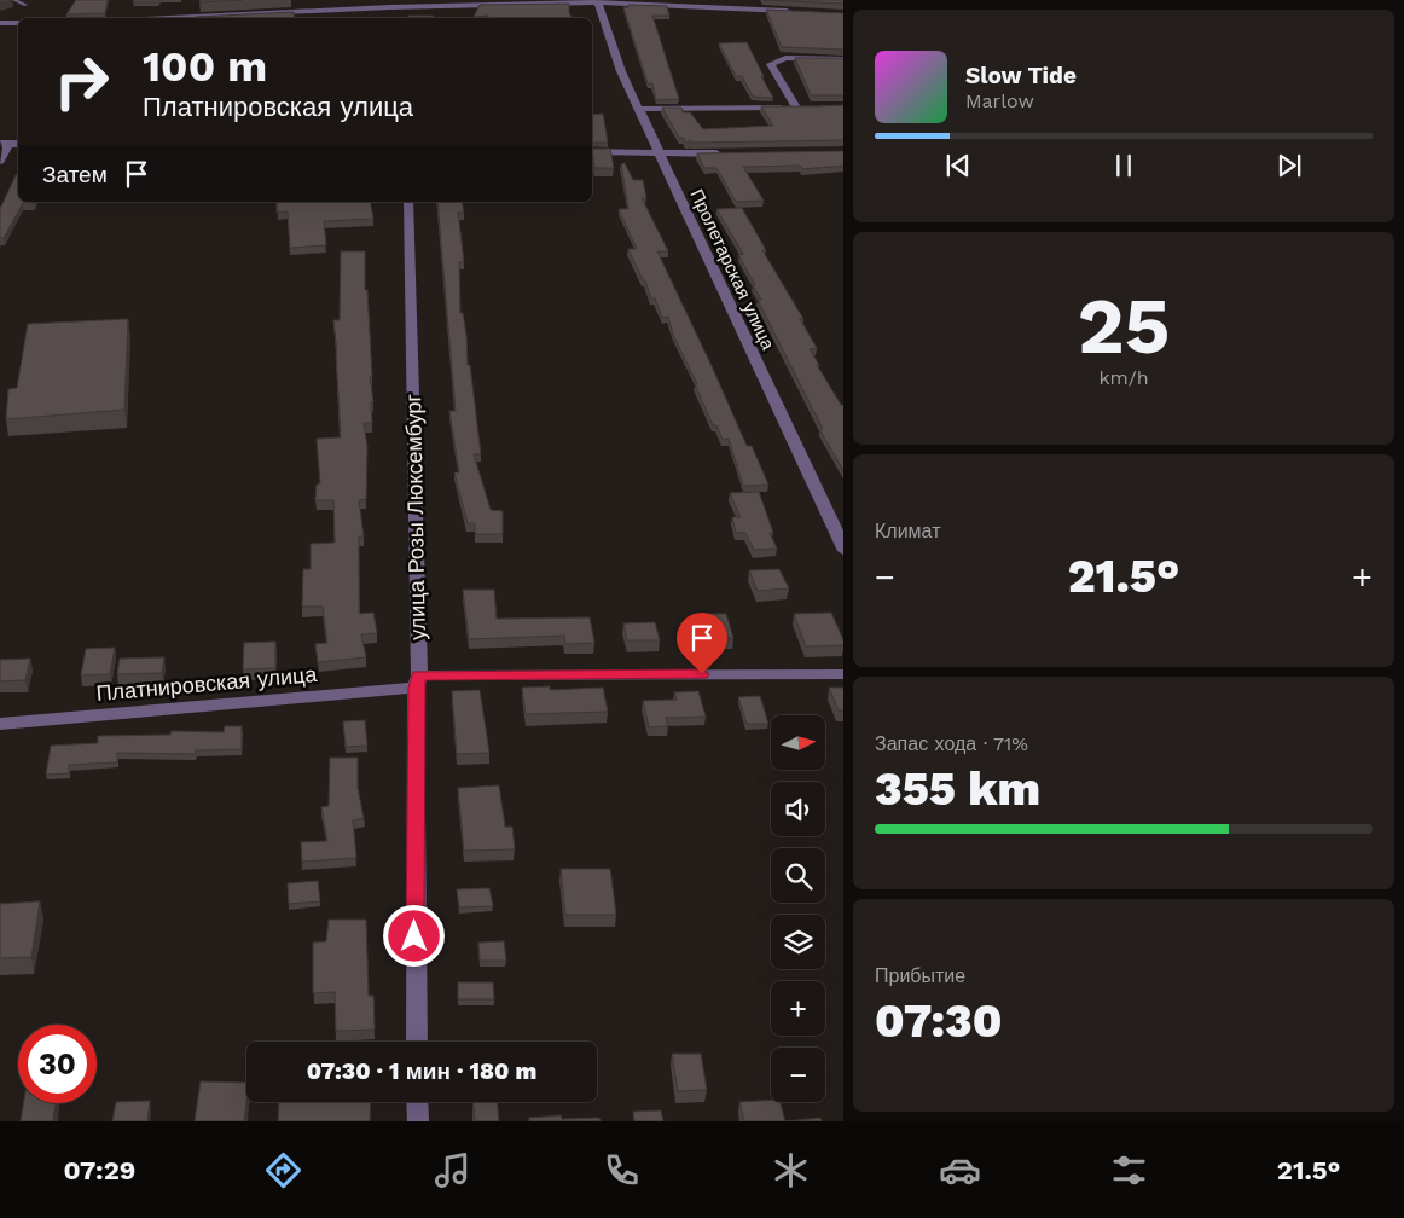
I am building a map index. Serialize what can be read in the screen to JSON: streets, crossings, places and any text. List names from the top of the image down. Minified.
{"streets":{"street":["Пролетарская улица","улица Розы Люксембург","Платнировская улица"]},"crossings":[["улица Розы Люксембург","Платнировская улица"]],"north":"right","page":{"turn":["100 m","Платнировская улица"],"song":["Slow Tide","Marlow"],"then":"Затем","tile":[["25","km/h"],"Климат",["Запас хода · 71%","355 km"],["Прибытие","07:30"]],"heat":["−","21.5°","+"],"map_buttons":["+","−"],"limit":"30","trip":"07:30 · 1 мин · 180 m","tabs":["07:29","21.5°"]}}
